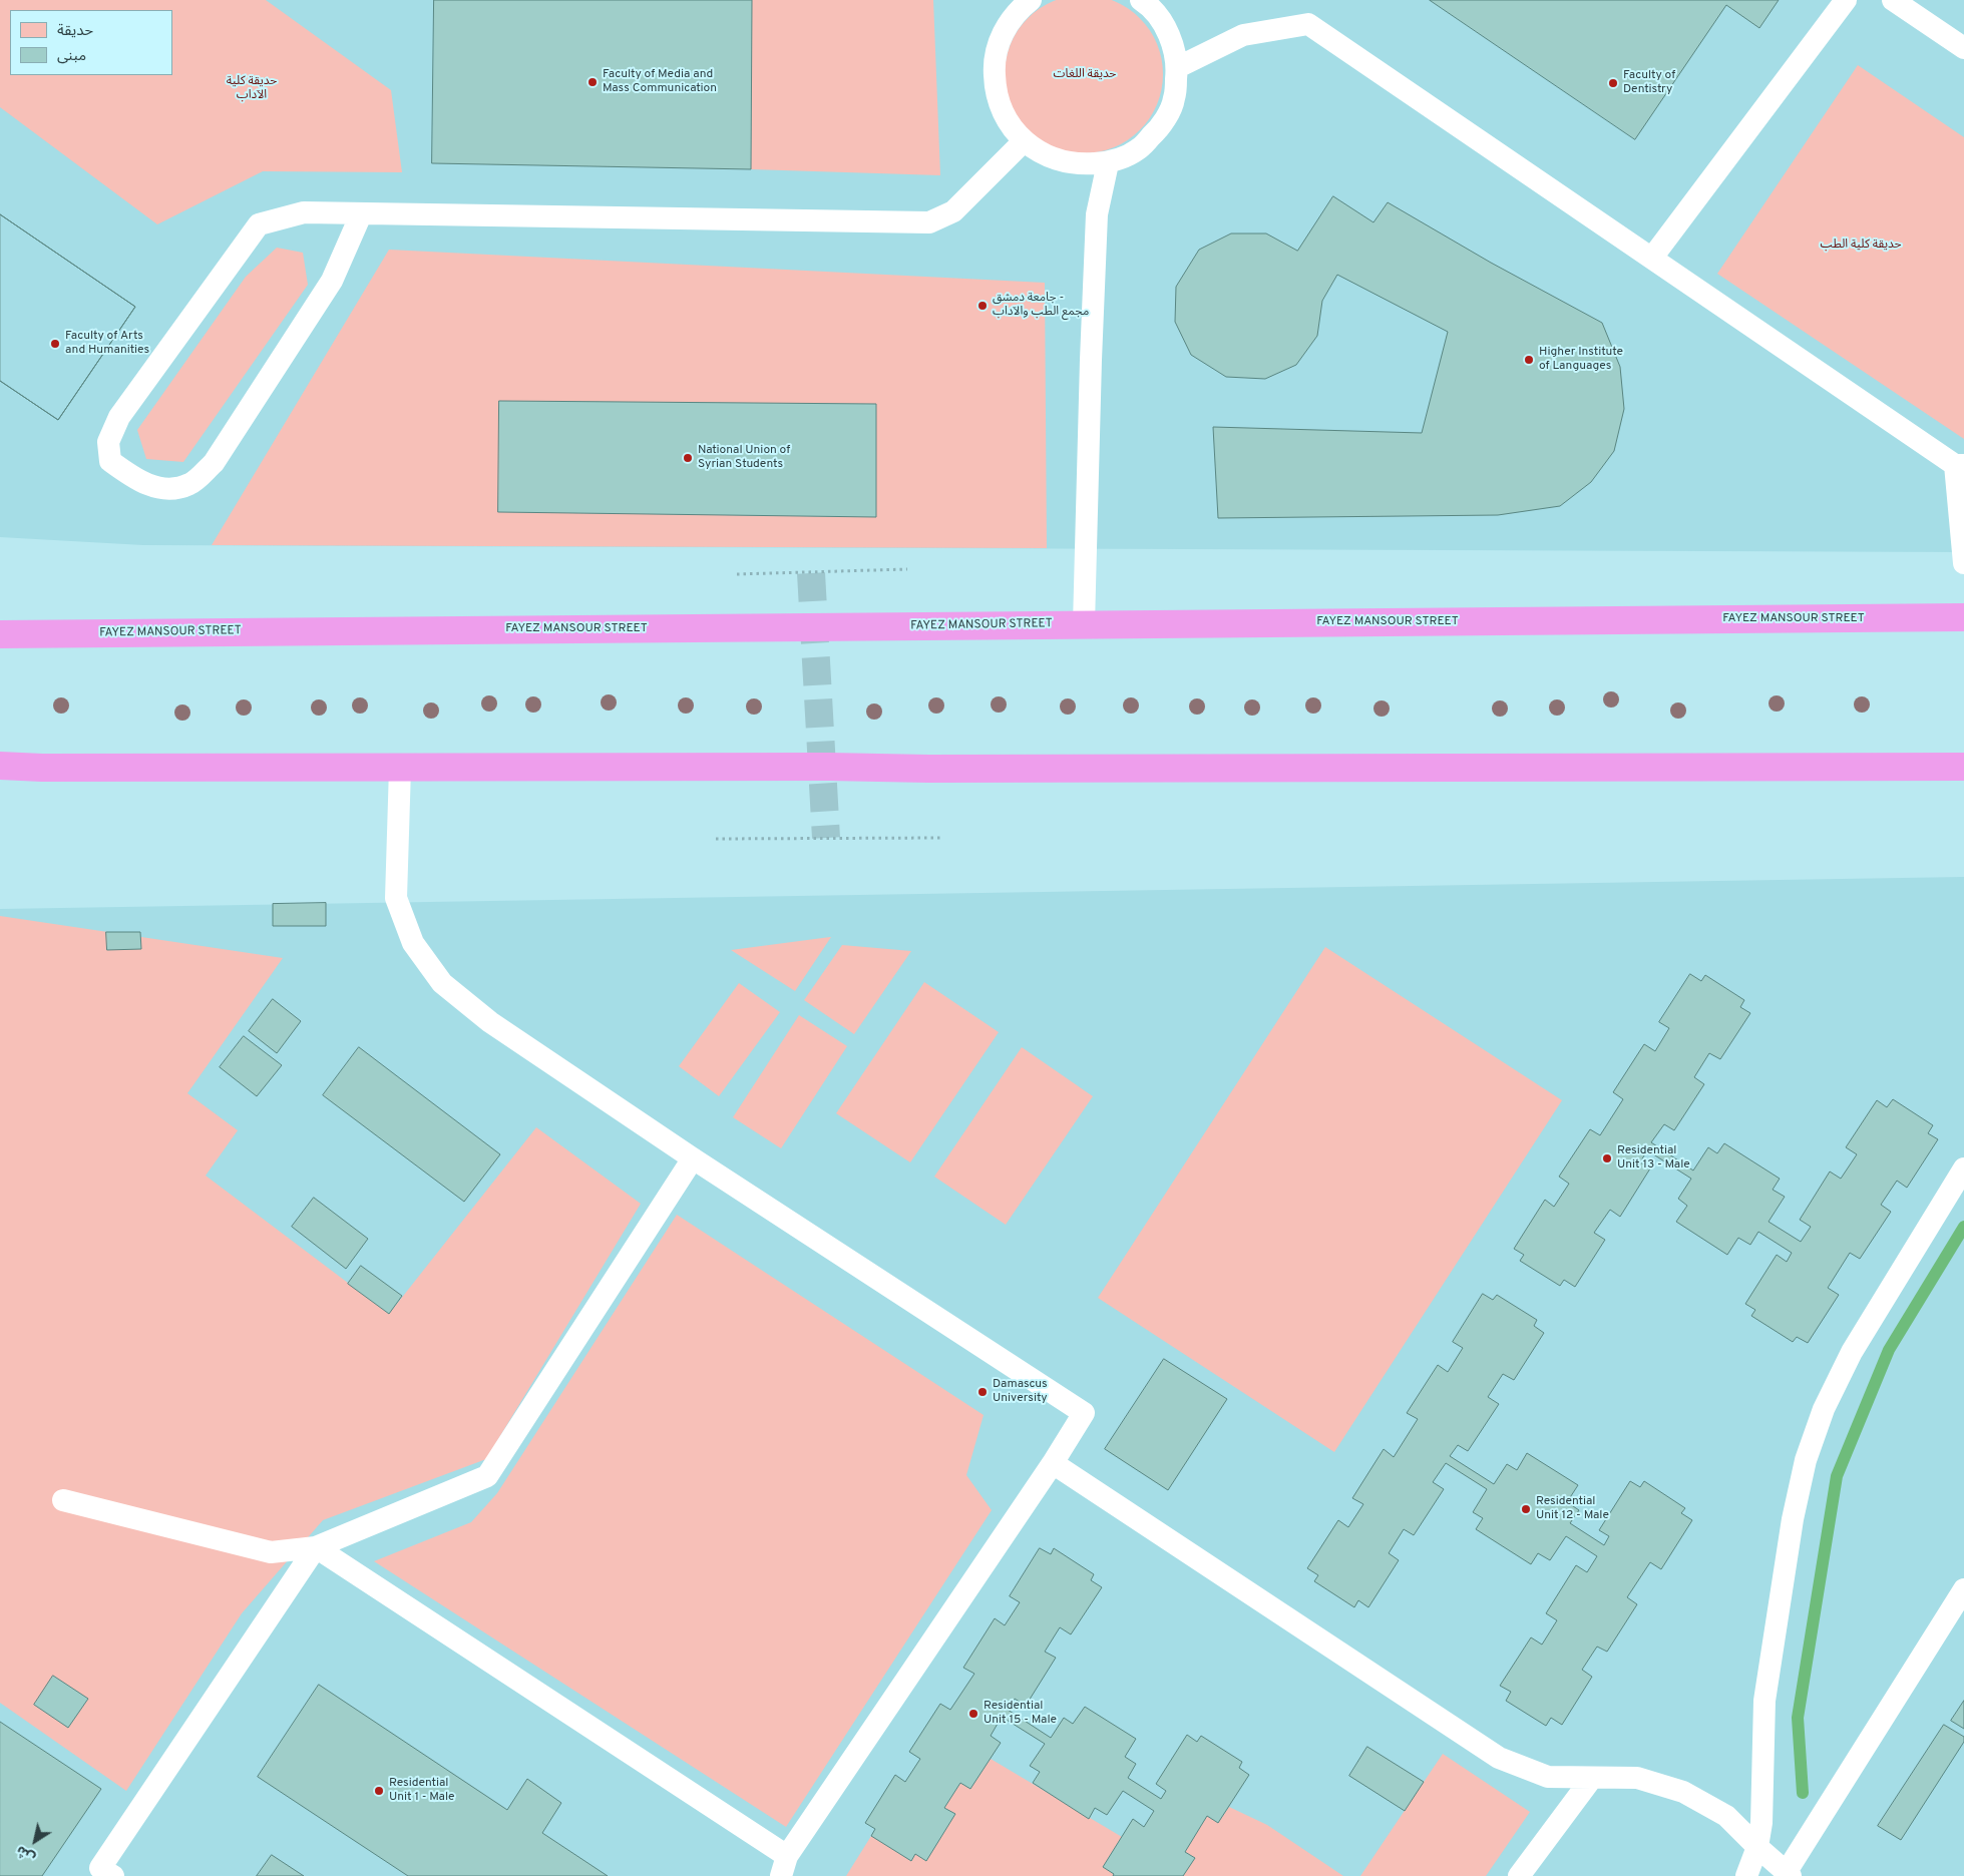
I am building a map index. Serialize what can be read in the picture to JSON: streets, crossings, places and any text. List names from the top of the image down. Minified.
{"streets":{"highway":["FAYEZ MANSOUR STREET"]},"parks":["حديقة اللغات","حديقة كلية الآداب","حديقة كلية الطب"],"places":["Faculty of Media and Mass Communication","Faculty of Dentistry","جامعة دمشق - مجمع الطب والآداب","Faculty of Arts and Humanities","Higher Institute of Languages","National Union of Syrian Students","Residential Unit 13 - Male","Damascus University","Residential Unit 12 - Male","Residential Unit 15 - Male","Residential Unit 1 - Male"],"legend":["حديقة","مبنى"],"north":"bottom left"}
